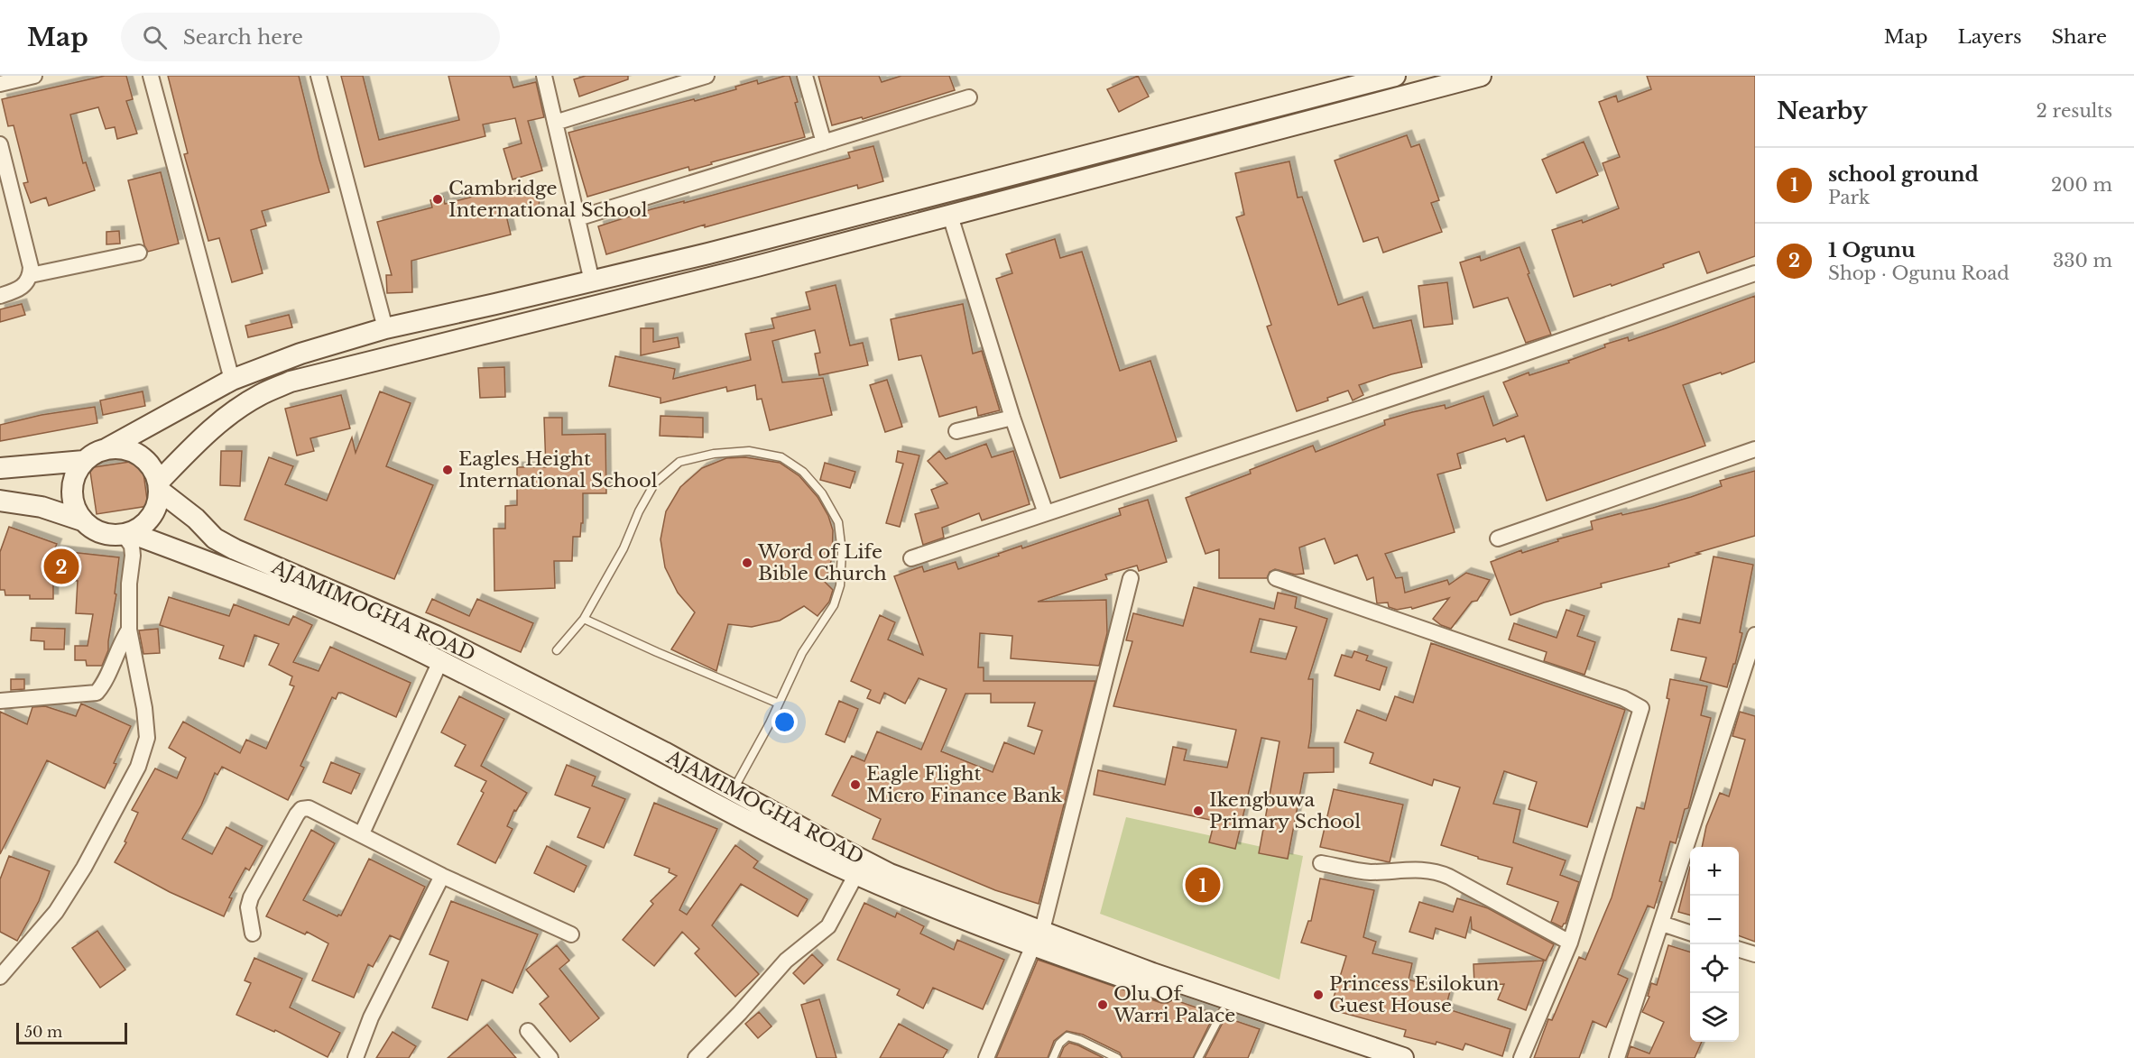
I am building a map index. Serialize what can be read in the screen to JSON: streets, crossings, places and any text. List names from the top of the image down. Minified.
{"streets":{"main road":["AJAMIMOGHA ROAD"]},"places":["Cambridge International School","Eagles Height International School","Word of Life Bible Church","Eagle Flight Micro Finance Bank","Ikengbuwa Primary School","Princess Esilokun Guest House","Olu Of Warri Palace"],"scale_bar":"50 m","page":{"header":"Map","search":"Search here","nav":["Map","Layers","Share"],"heading":["Nearby","2 results"],"list":[{"mark":"1","name":"school ground","note":"Park","value":"200 m"},{"mark":"2","name":"1 Ogunu","note":"Shop · Ogunu Road","value":"330 m"}],"pins":["2","1"],"map_buttons":["+","−"],"scale":"50 m"}}
